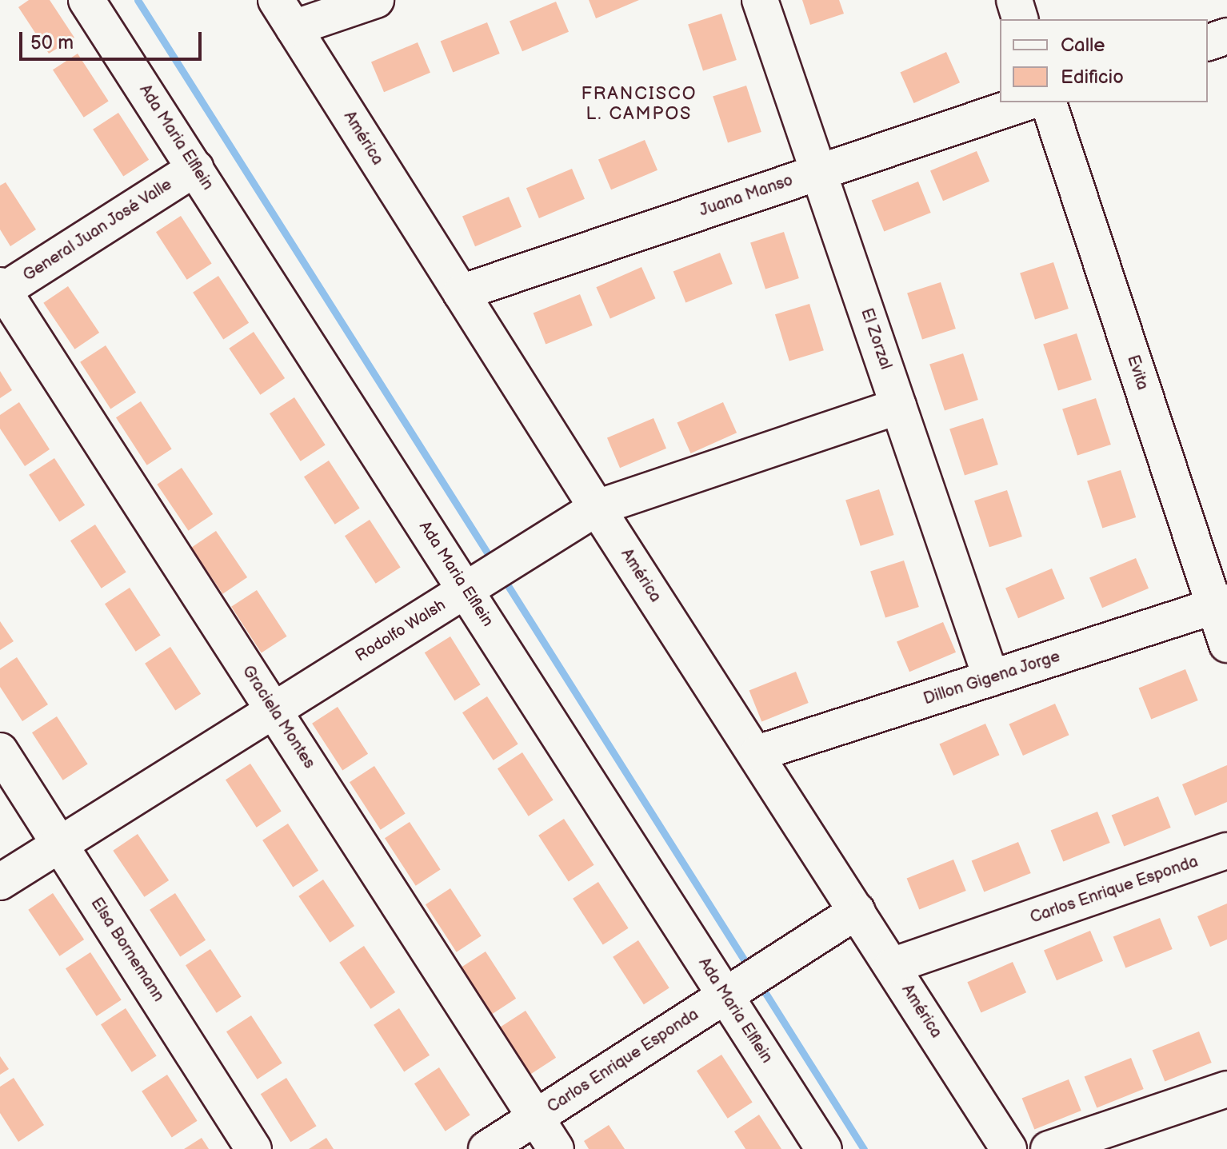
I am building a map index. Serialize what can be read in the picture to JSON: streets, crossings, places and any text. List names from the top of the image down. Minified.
{"streets":{"street":["Ada Maria Elflein","América","Juana Manso","General Juan José Valle","El Zorzal","Evita","Rodolfo Walsh","Dillon Gigena Jorge","Graciela Montes","Carlos Enrique Esponda","Elsa Bornemann"]},"crossings":[["Ada Maria Elflein","General Juan José Valle"],["Ada Maria Elflein","Rodolfo Walsh"],["Ada Maria Elflein","Carlos Enrique Esponda"],["América","Juana Manso"],["América","Rodolfo Walsh"],["América","Dillon Gigena Jorge"],["América","Carlos Enrique Esponda"],["Juana Manso","El Zorzal"],["General Juan José Valle","Graciela Montes"],["El Zorzal","Rodolfo Walsh"],["El Zorzal","Dillon Gigena Jorge"],["Evita","Dillon Gigena Jorge"],["Rodolfo Walsh","Graciela Montes"],["Rodolfo Walsh","Elsa Bornemann"],["Graciela Montes","Carlos Enrique Esponda"]],"districts":["FRANCISCO L. CAMPOS"],"legend":["Calle","Edificio"],"scale_bar":"50 m"}
